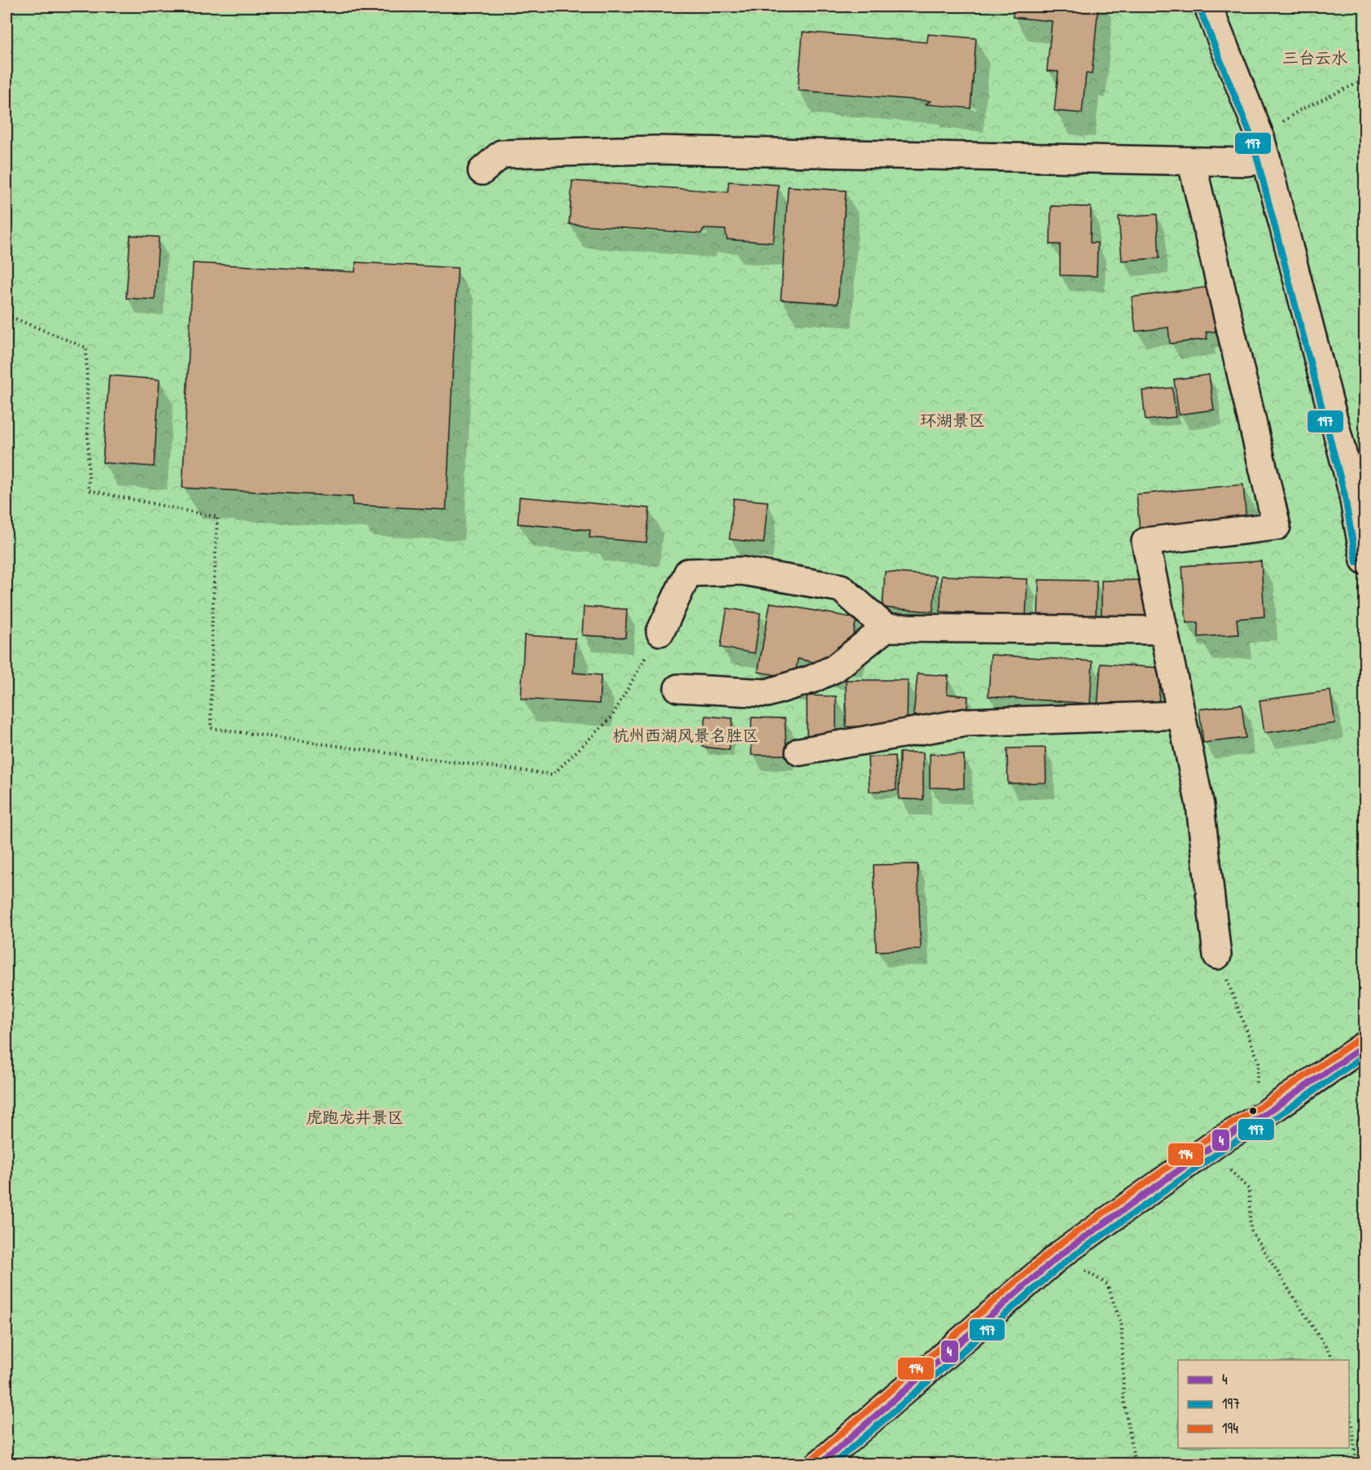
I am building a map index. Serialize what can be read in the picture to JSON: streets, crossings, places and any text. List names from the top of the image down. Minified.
{"parks":["三台云水","环湖景区","杭州西湖风景名胜区","虎跑龙井景区"],"lines":["transit line 197","transit line 194","transit line 4"],"legend":["4","197","194"]}
